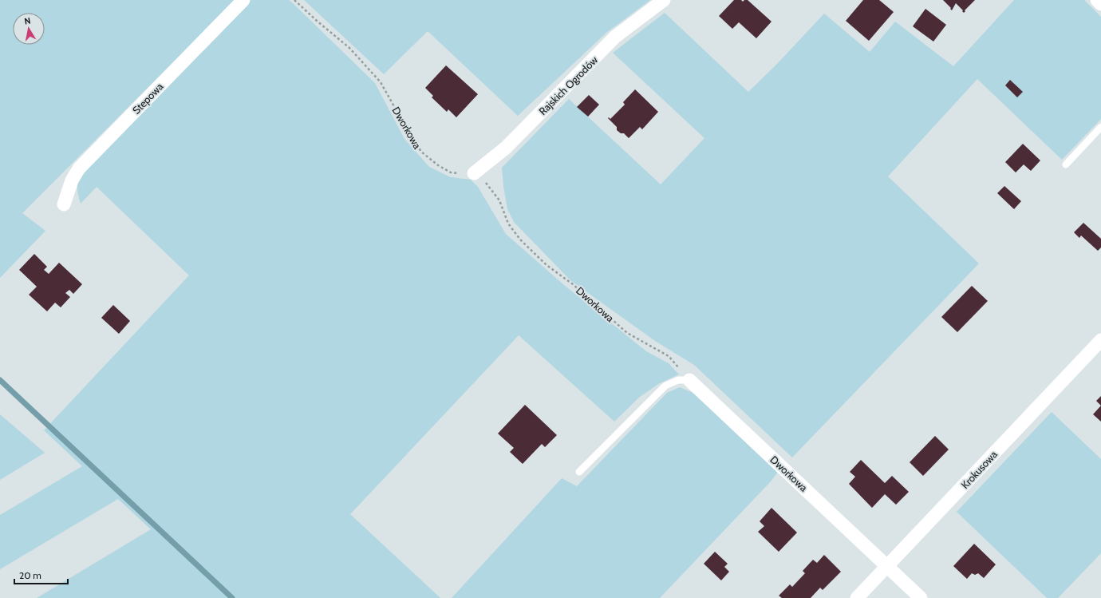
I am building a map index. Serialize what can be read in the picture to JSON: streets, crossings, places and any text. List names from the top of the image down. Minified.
{"streets":{"street":["Rajskich Ogrodów","Stepowa","Dworkowa","Krokusowa"]},"crossings":[["Rajskich Ogrodów","Dworkowa"],["Dworkowa","Krokusowa"]],"scale_bar":"20 m","north":"top"}
